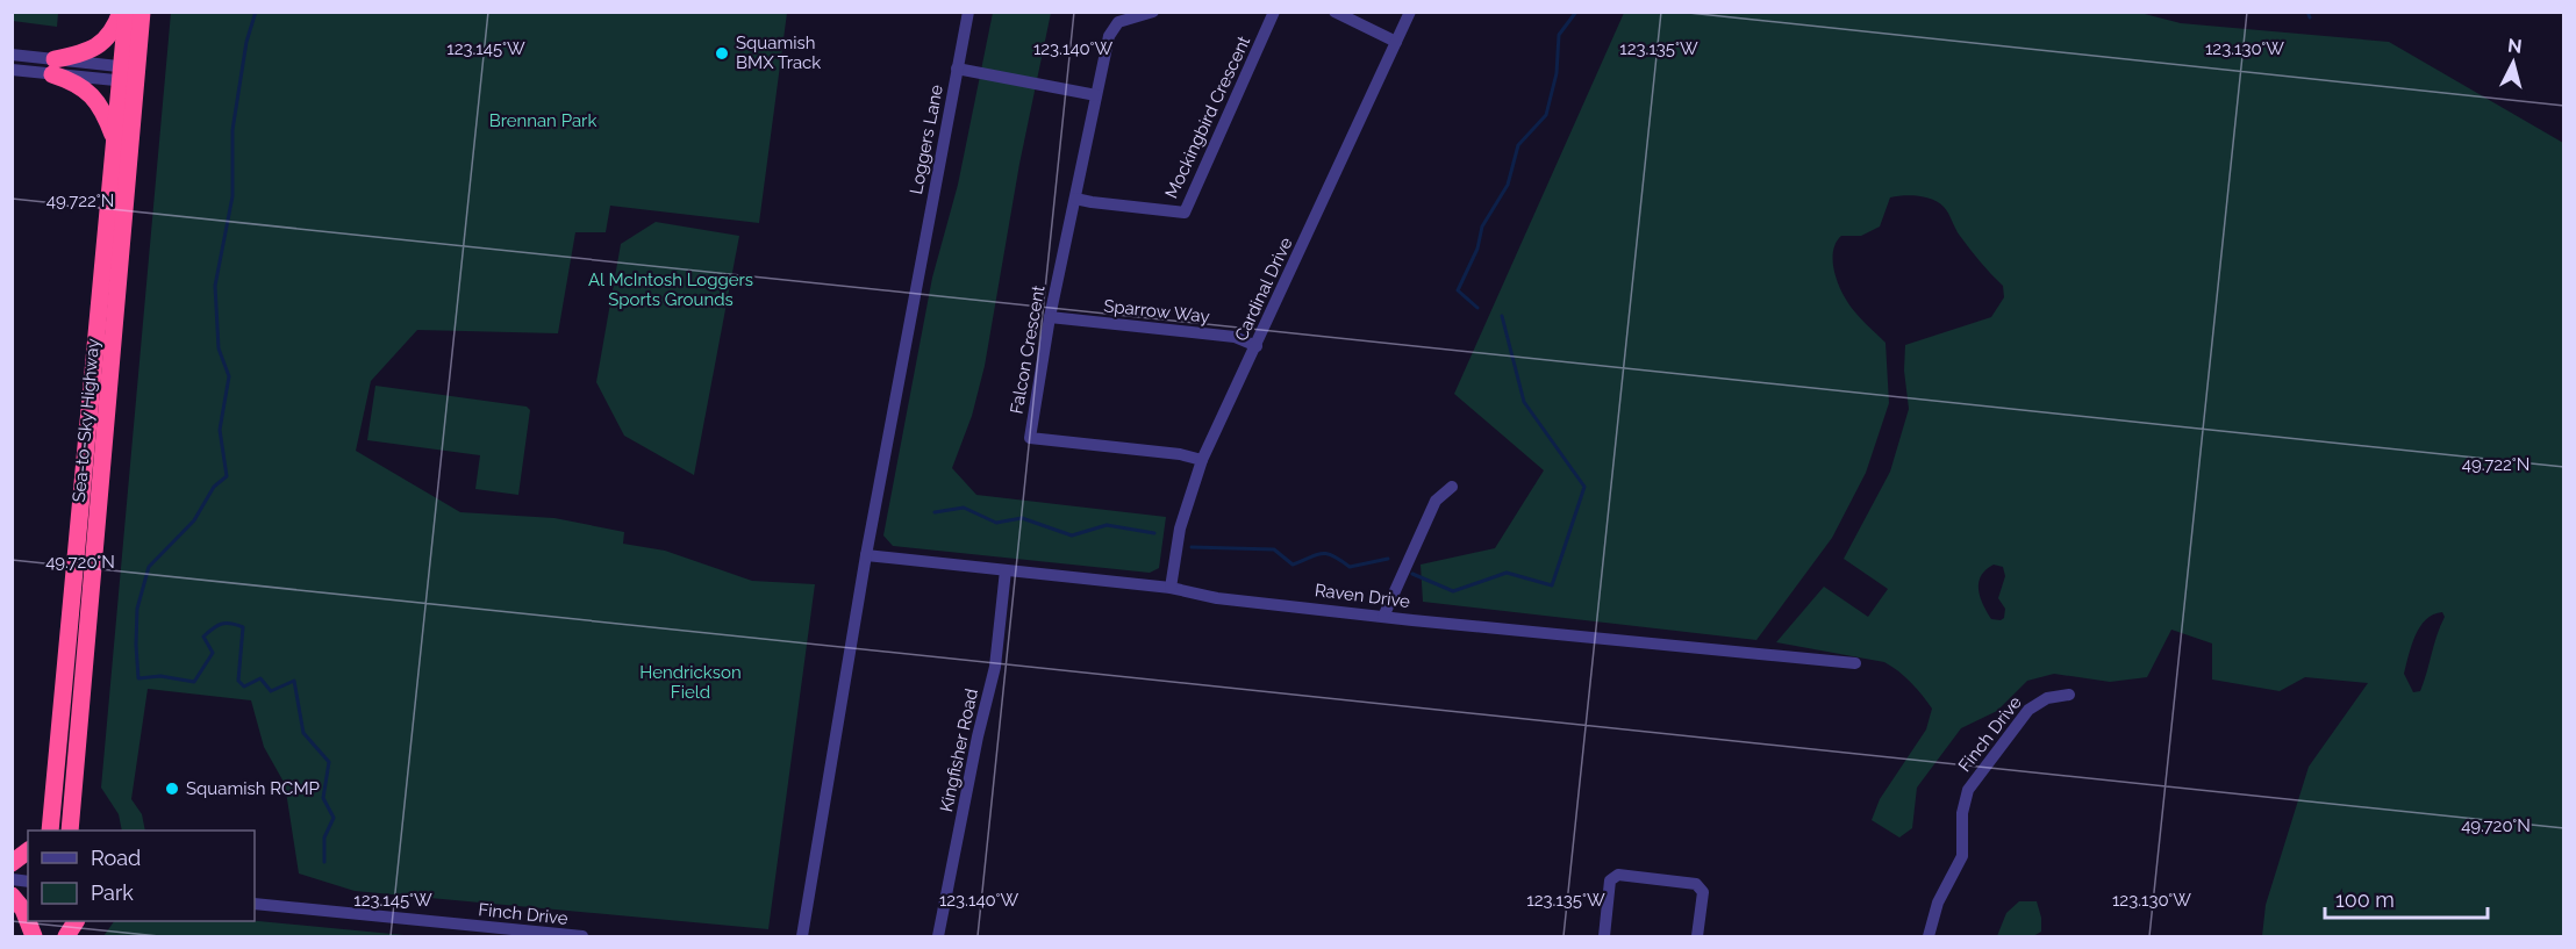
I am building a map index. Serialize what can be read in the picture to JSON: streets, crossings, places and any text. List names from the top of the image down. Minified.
{"streets":{"highway":["Sea-to-Sky Highway"],"street":["Mockingbird Crescent","Loggers Lane","Cardinal Drive","Sparrow Way","Falcon Crescent","Raven Drive","Finch Drive","Kingfisher Road"]},"crossings":[["Mockingbird Crescent","Falcon Crescent"],["Loggers Lane","Raven Drive"],["Cardinal Drive","Sparrow Way"],["Cardinal Drive","Falcon Crescent"],["Cardinal Drive","Raven Drive"],["Sparrow Way","Falcon Crescent"],["Raven Drive","Kingfisher Road"]],"parks":["Brennan Park","Al McIntosh Loggers Sports Grounds","Hendrickson Field"],"places":["Squamish BMX Track","Squamish RCMP"],"legend":["Road","Park"],"scale_bar":"100 m","north":"top","coordinates":["123.145°W","123.140°W","123.135°W","123.130°W","49.722°N","49.720°N"]}
